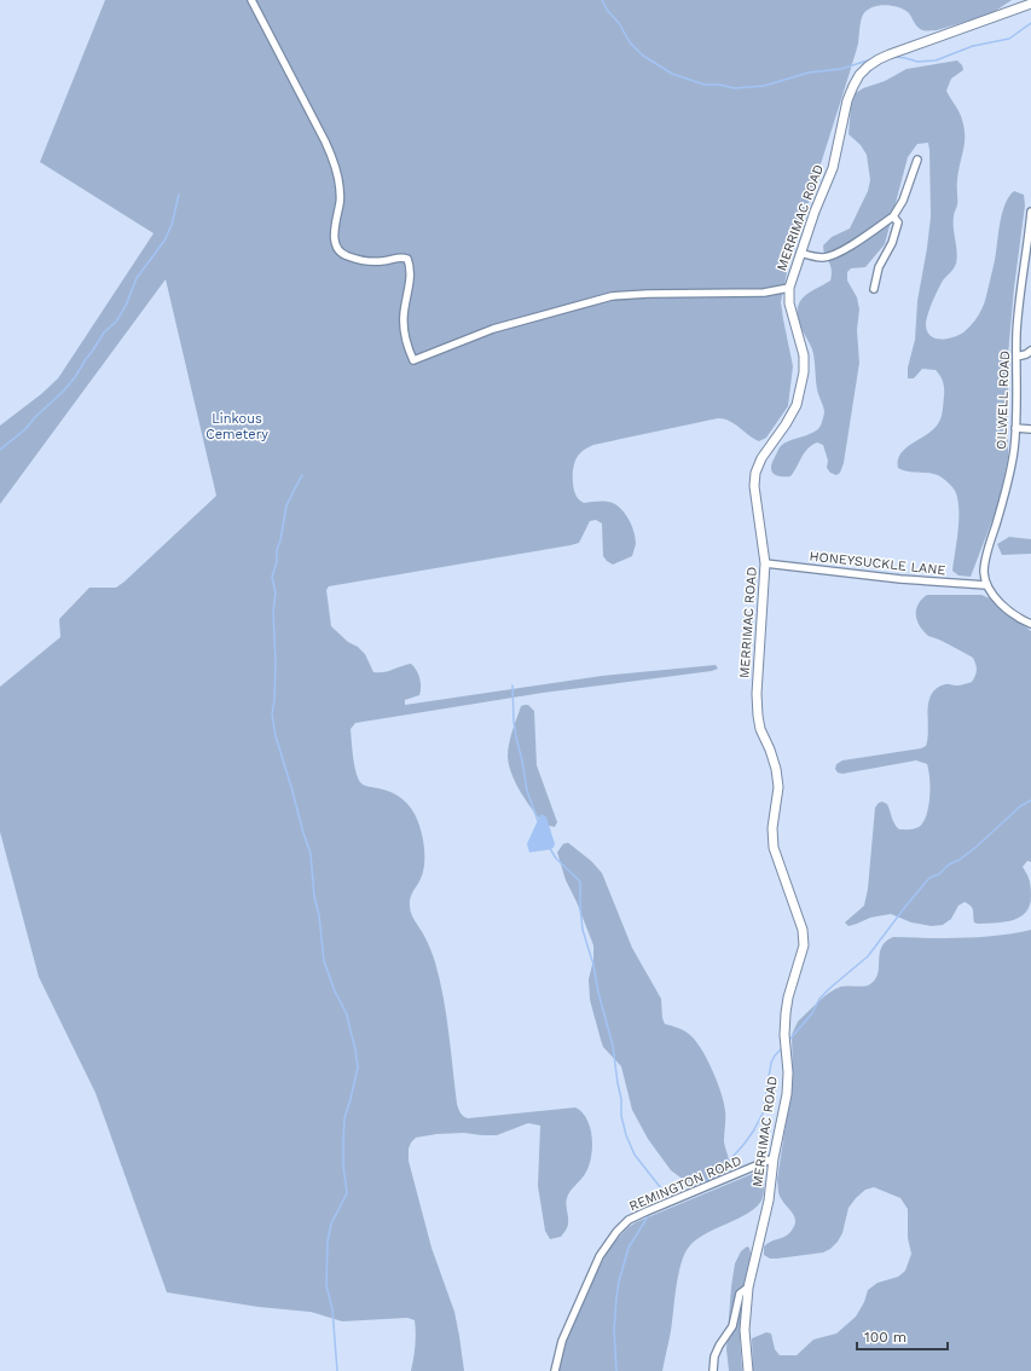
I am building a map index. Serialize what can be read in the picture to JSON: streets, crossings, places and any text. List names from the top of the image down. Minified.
{"streets":{"street":["MERRIMAC ROAD","OILWELL ROAD","HONEYSUCKLE LANE","REMINGTON ROAD"]},"crossings":[["MERRIMAC ROAD","HONEYSUCKLE LANE"],["MERRIMAC ROAD","REMINGTON ROAD"],["OILWELL ROAD","HONEYSUCKLE LANE"]],"parks":["Linkous Cemetery"],"scale_bar":"100 m"}
